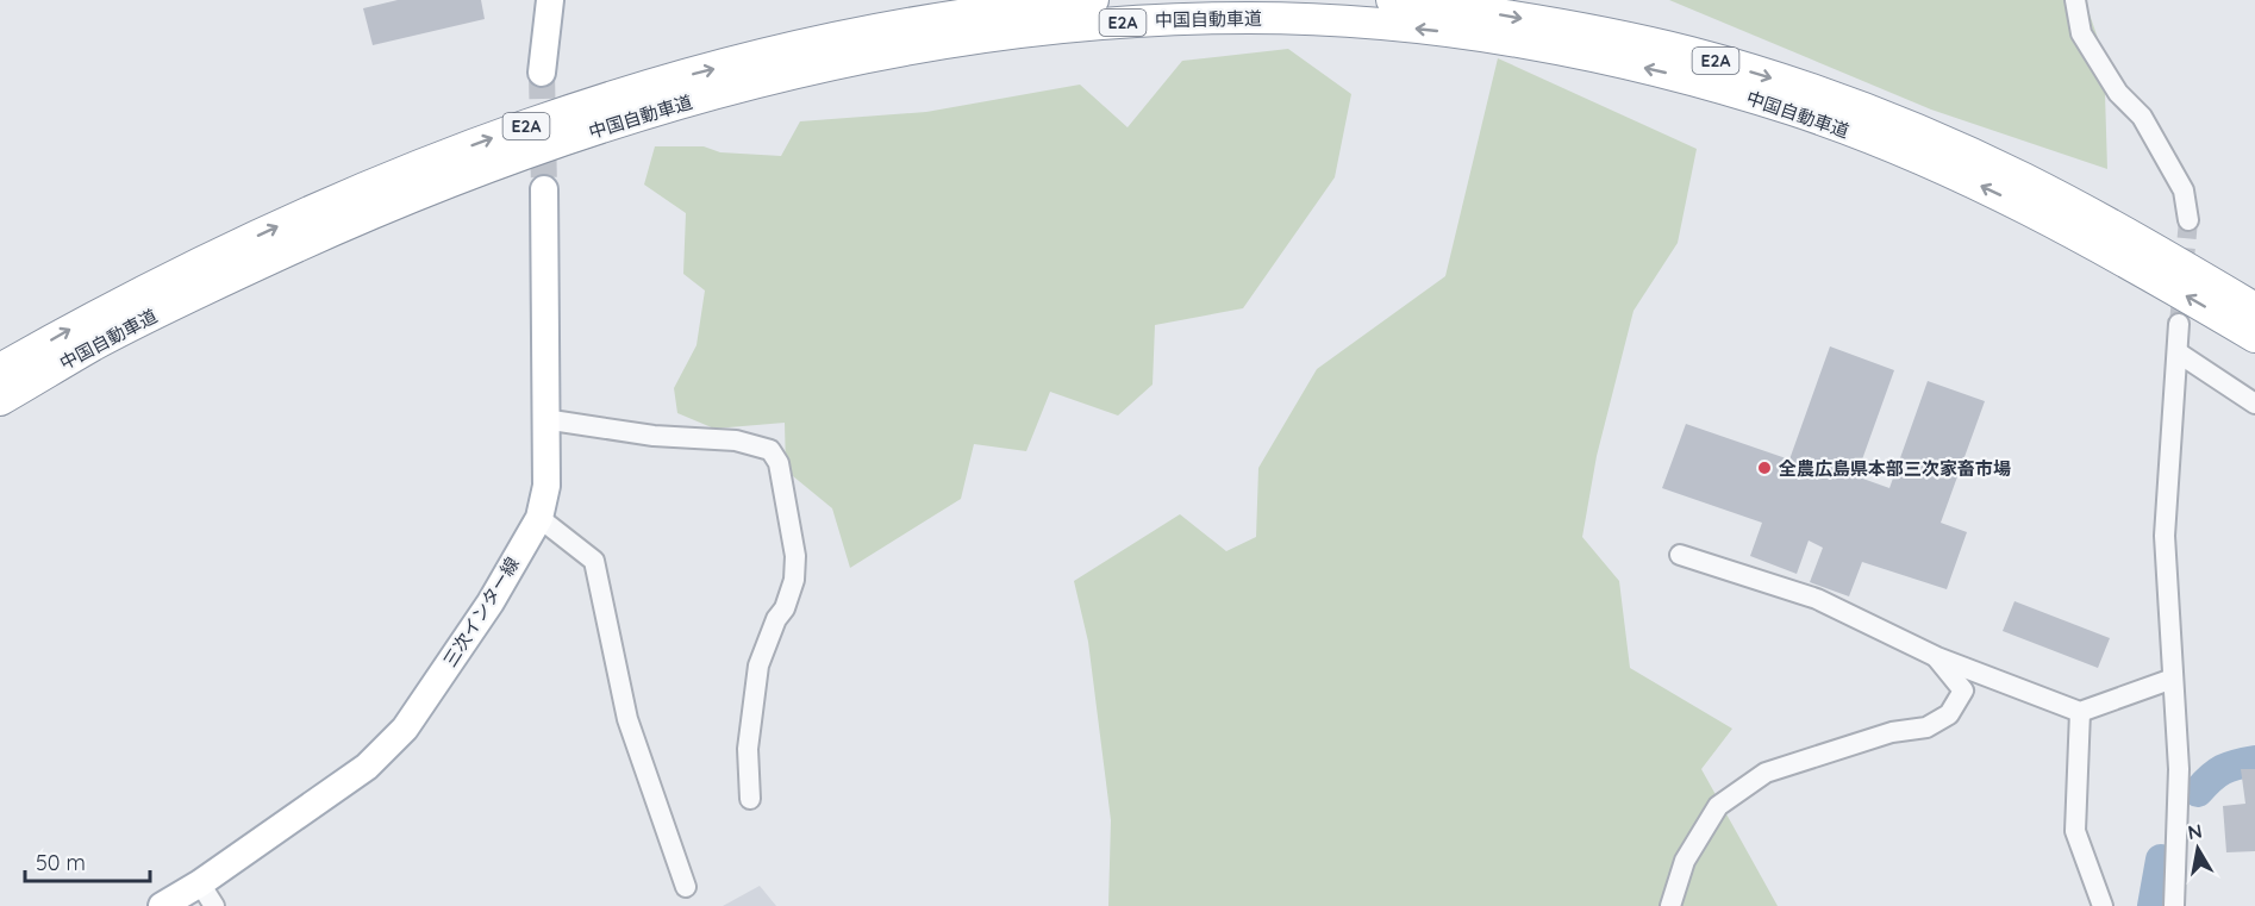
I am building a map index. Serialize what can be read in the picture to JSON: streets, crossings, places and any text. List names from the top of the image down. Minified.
{"streets":{"highway":["中国自動車道","E2A"],"main road":["三次インター線"]},"places":["全農広島県本部三次家畜市場"],"scale_bar":"50 m","north":"top"}
